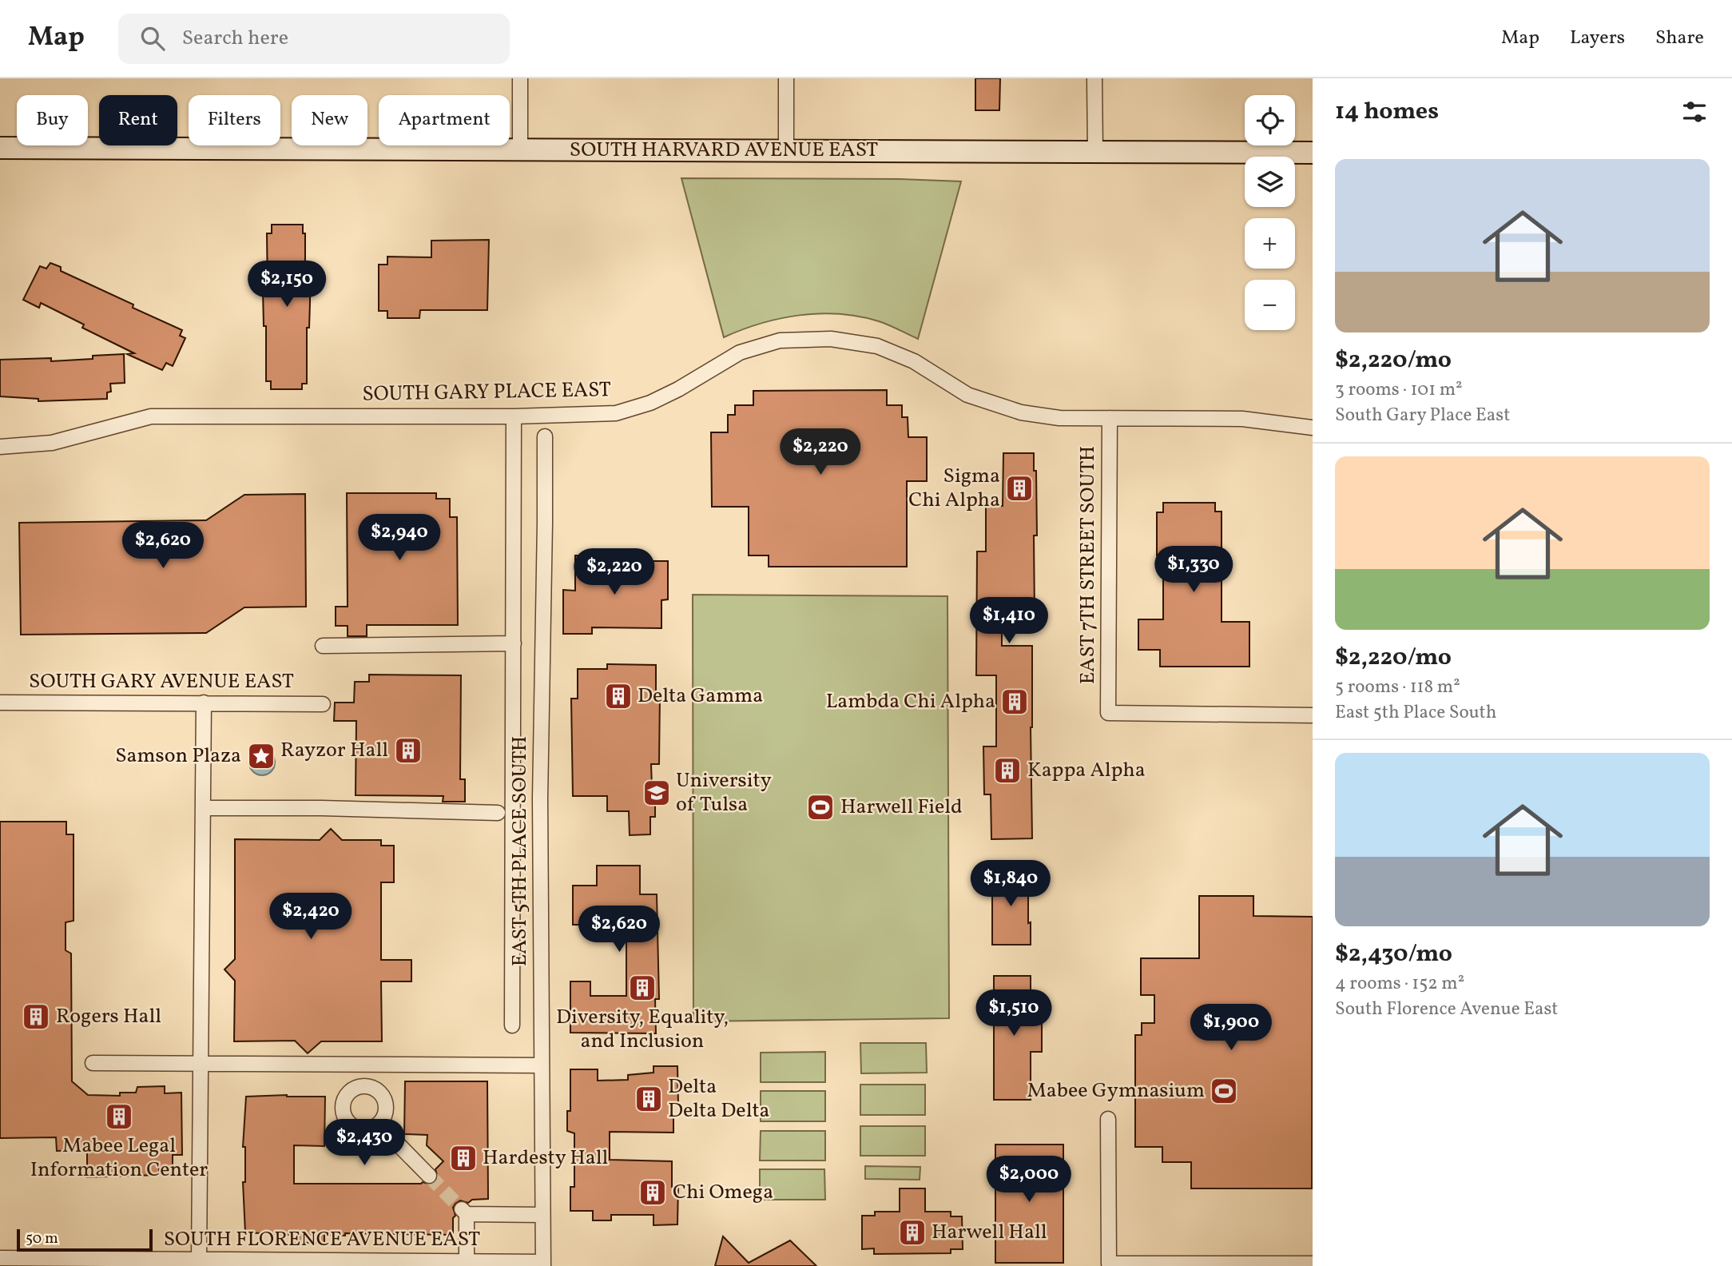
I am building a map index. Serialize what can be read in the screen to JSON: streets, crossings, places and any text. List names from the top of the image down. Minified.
{"streets":{"main road":["SOUTH HARVARD AVENUE EAST"],"street":["SOUTH GARY PLACE EAST","EAST 7TH STREET SOUTH","SOUTH GARY AVENUE EAST","EAST 5TH PLACE SOUTH","SOUTH FLORENCE AVENUE EAST"]},"crossings":[["SOUTH GARY PLACE EAST","EAST 7TH STREET SOUTH"],["SOUTH GARY PLACE EAST","EAST 5TH PLACE SOUTH"],["EAST 5TH PLACE SOUTH","SOUTH FLORENCE AVENUE EAST"]],"places":{"building":["Sigma Chi Alpha","Delta Gamma","Lambda Chi Alpha","Rayzor Hall","Kappa Alpha","Diversity, Equality, and Inclusion","Rogers Hall","Delta Delta Delta","Mabee Legal Information Center","Hardesty Hall","Chi Omega","Harwell Hall"],"place":["Samson Plaza"],"school or university":["University of Tulsa"],"sports":["Harwell Field","Mabee Gymnasium"]},"scale_bar":"50 m","page":{"header":"Map","search":"Search here","nav":["Map","Layers","Share"],"heading":"14 homes","map_buttons":["+","−"],"chip":["Buy","Rent","Filters","New","Apartment"],"list":[{"name":"$2,220/mo","note":"3 rooms · 101 m² · South Gary Place East"},{"name":"$2,220/mo","note":"5 rooms · 118 m² · East 5th Place South"},{"name":"$2,430/mo","note":"4 rooms · 152 m² · South Florence Avenue East"}],"price":["$2,150","$2,220","$2,940","$2,620","$1,330","$2,220","$1,410","$1,840","$2,420","$2,620","$1,510","$1,900","$2,430","$2,000"],"scale":"50 m"}}
